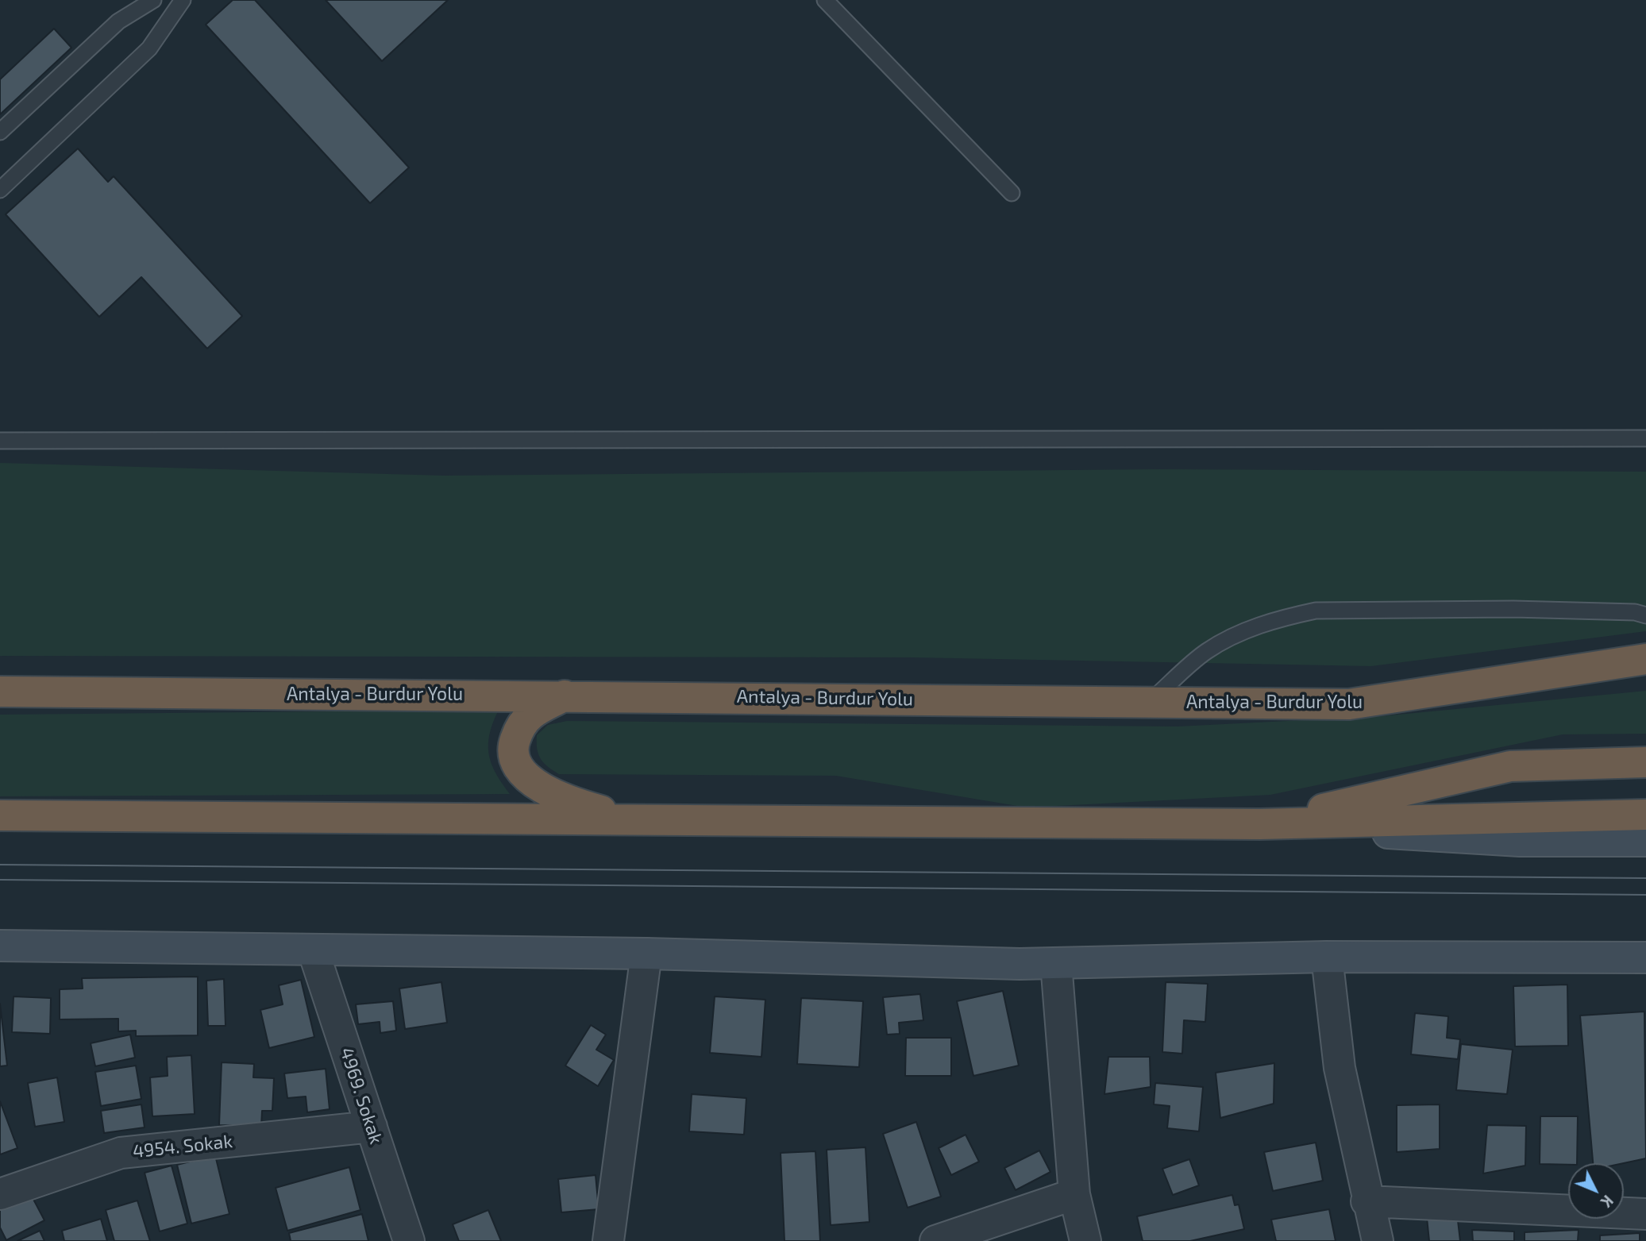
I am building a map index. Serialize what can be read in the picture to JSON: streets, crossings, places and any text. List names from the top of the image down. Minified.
{"streets":{"highway":["Antalya - Burdur Yolu"],"street":["4969. Sokak","4954. Sokak"]},"crossings":[["4969. Sokak","4954. Sokak"]],"north":"bottom right"}
